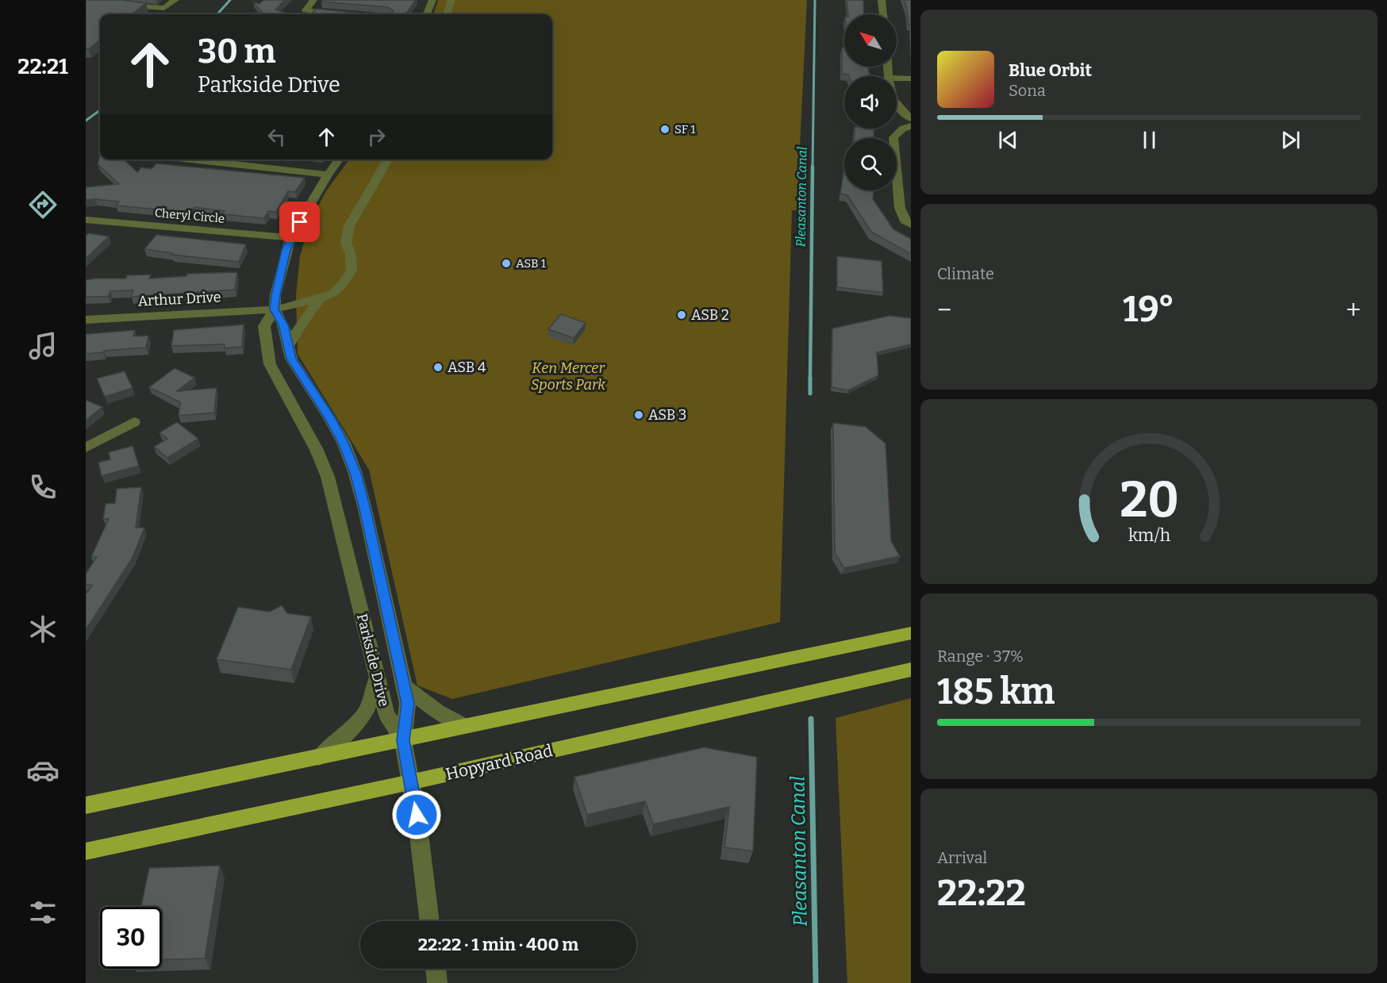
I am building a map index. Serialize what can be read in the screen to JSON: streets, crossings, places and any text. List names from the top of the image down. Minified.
{"streets":{"main road":["Hopyard Road"],"street":["Cheryl Circle","Arthur Drive","Parkside Drive"]},"crossings":[["Cheryl Circle","Parkside Drive"],["Arthur Drive","Parkside Drive"]],"water":["Pleasanton Canal"],"parks":["Ken Mercer Sports Park"],"places":["SF 1","ASB 1","ASB 2","ASB 4","ASB 3"],"north":"top left","page":{"tabs":"22:21","turn":["30 m","Parkside Drive"],"song":["Blue Orbit","Sona"],"tile":["Climate",["Range · 37%","185 km"],["Arrival","22:22"]],"heat":["−","19°","+"],"limit":"30","trip":"22:22 · 1 min · 400 m","gauge":["20","km/h"]}}
